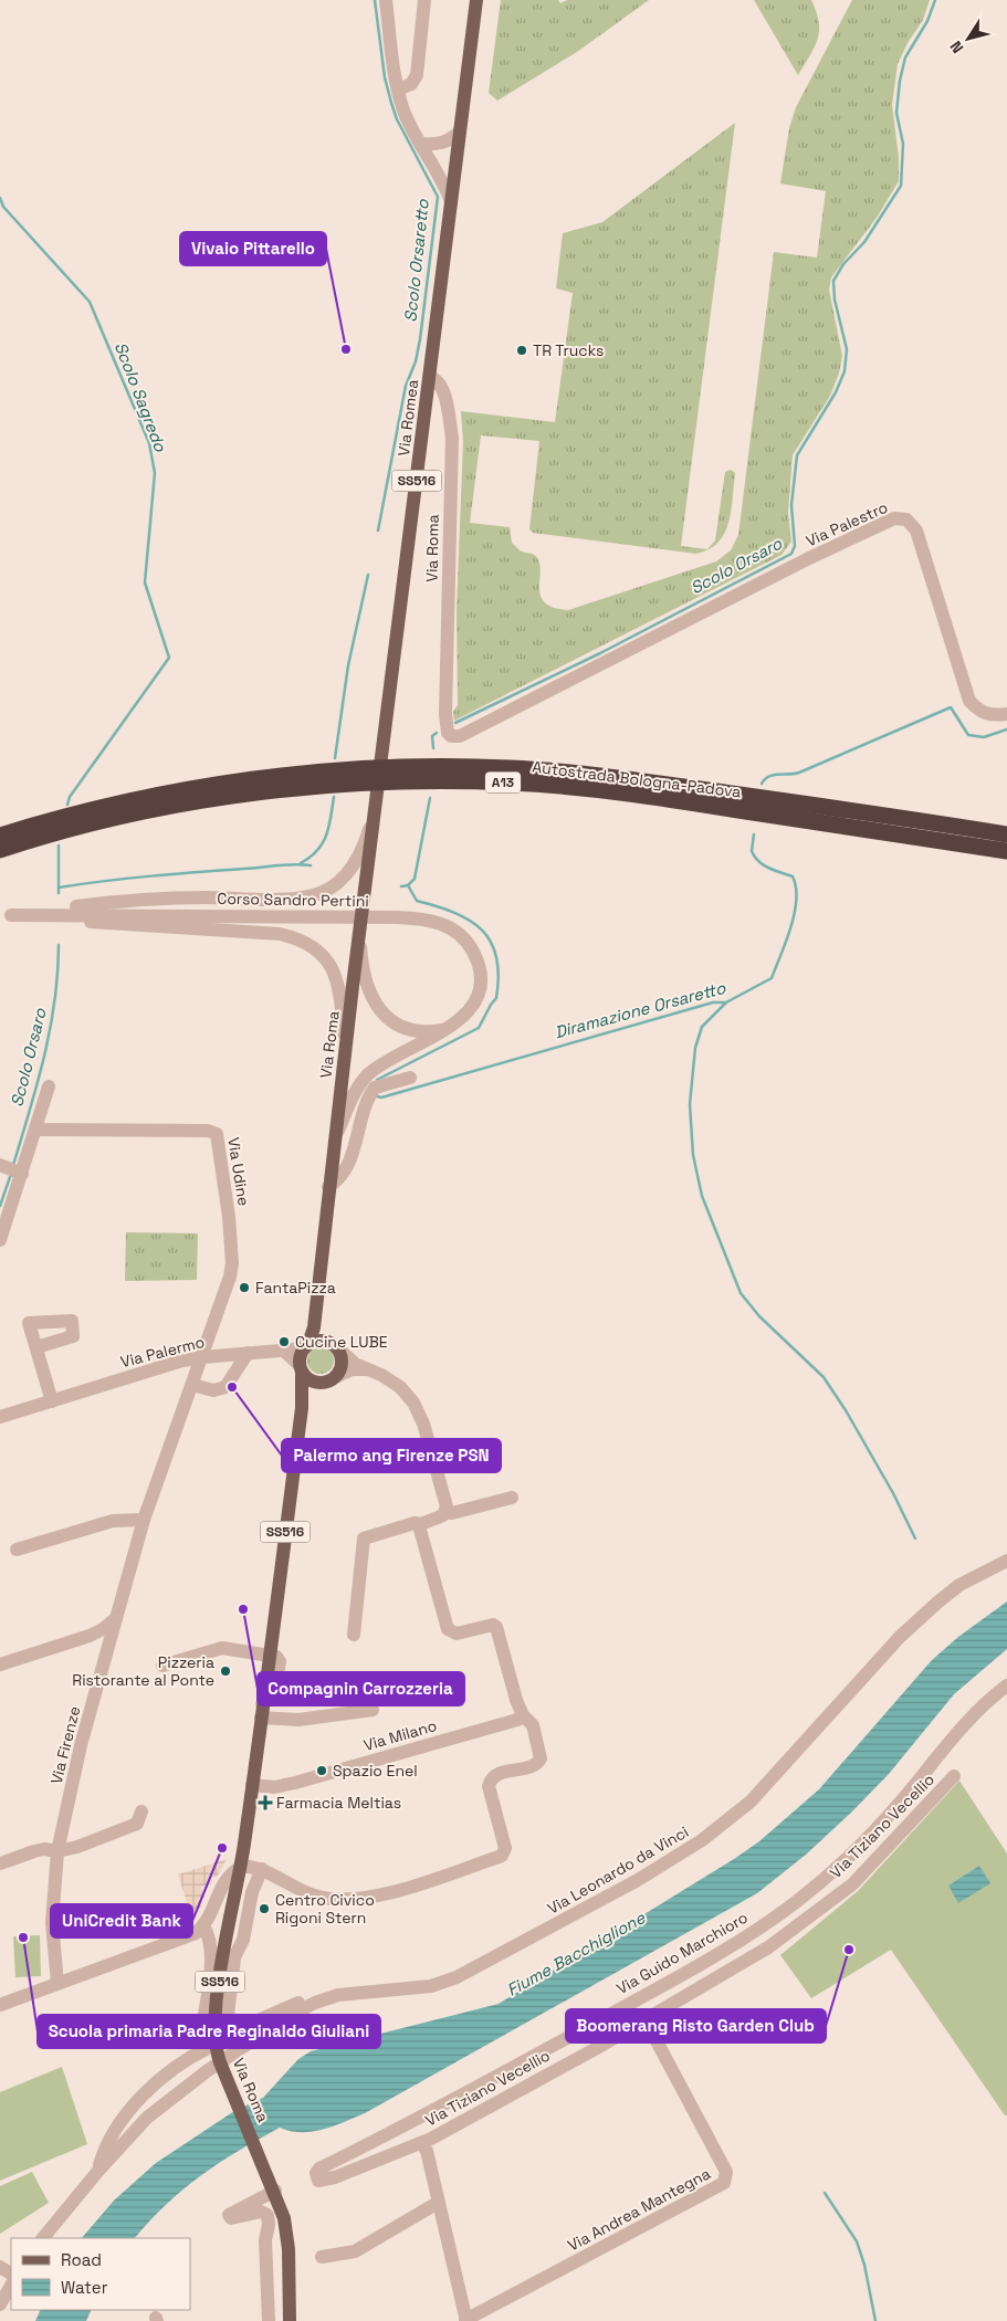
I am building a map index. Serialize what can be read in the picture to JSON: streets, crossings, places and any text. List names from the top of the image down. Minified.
{"streets":{"highway":["Autostrada Bologna-Padova","A13"],"main road":["Via Romea","SS516","Via Roma"],"street":["Via Palestro","Corso Sandro Pertini","Via Udine","Via Palermo","Via Milano","Via Firenze","Via Tiziano Vecellio","Via Leonardo da Vinci","Via Guido Marchioro","Via Andrea Mantegna"]},"crossings":[["Via Romea","Via Roma"],["Via Romea","Corso Sandro Pertini"],["SS516","Via Roma"],["SS516","Via Palermo"],["Via Palestro","Via Roma"],["Via Roma","Corso Sandro Pertini"],["Via Roma","Via Palermo"],["Via Roma","Via Milano"],["Via Roma","Via Leonardo da Vinci"],["Via Udine","Via Palermo"],["Via Udine","Via Firenze"],["Via Palermo","Via Firenze"],["Via Tiziano Vecellio","Via Guido Marchioro"],["Via Tiziano Vecellio","Via Andrea Mantegna"]],"water":["Scolo Orsaretto","Scolo Sagredo","Scolo Orsaro","Diramazione Orsaretto","Fiume Bacchiglione"],"places":{"other":["Vivaio Pittarello","TR Trucks","FantaPizza","Cucine LUBE","Palermo ang Firenze PSN","Compagnin Carrozzeria","Pizzeria Ristorante al Ponte","Spazio Enel","UniCredit Bank","Centro Civico Rigoni Stern","Scuola primaria Padre Reginaldo Giuliani","Boomerang Risto Garden Club"],"health":["Farmacia Meltias"]},"legend":["Road","Water"],"north":"bottom left"}
